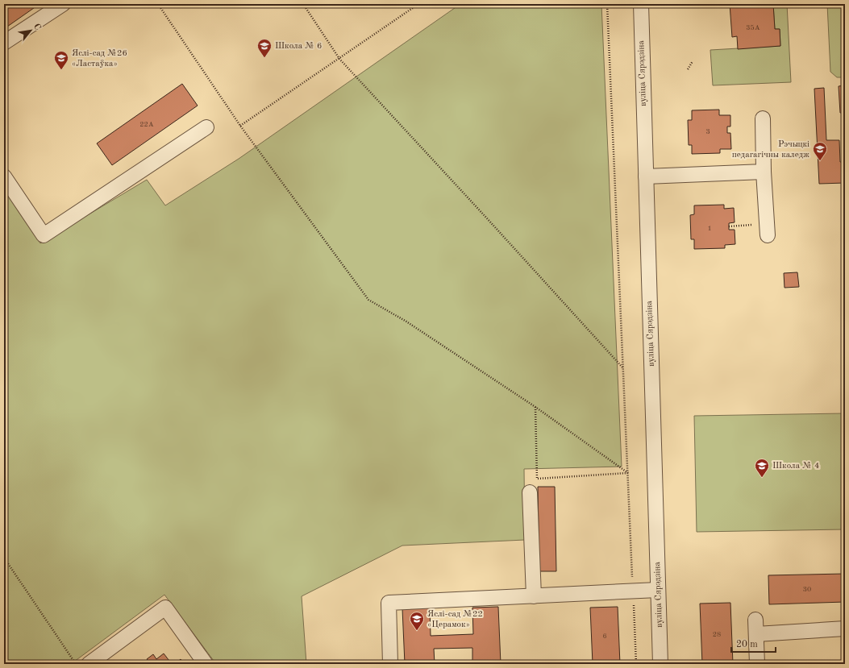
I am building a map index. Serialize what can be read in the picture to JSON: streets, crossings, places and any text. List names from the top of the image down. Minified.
{"streets":{"street":["вуліца Сярэдзіна"]},"places":{"school or university":["Школа № 6","Яслі-сад №26 «Ластаўка»","Рэчыцкі педагагічны каледж","Школа № 4","Яслі-сад №22 «Церамок»"]},"house_numbers":["35А","22А","3","1","30","28","6"],"scale_bar":"20 m","north":"top right"}
